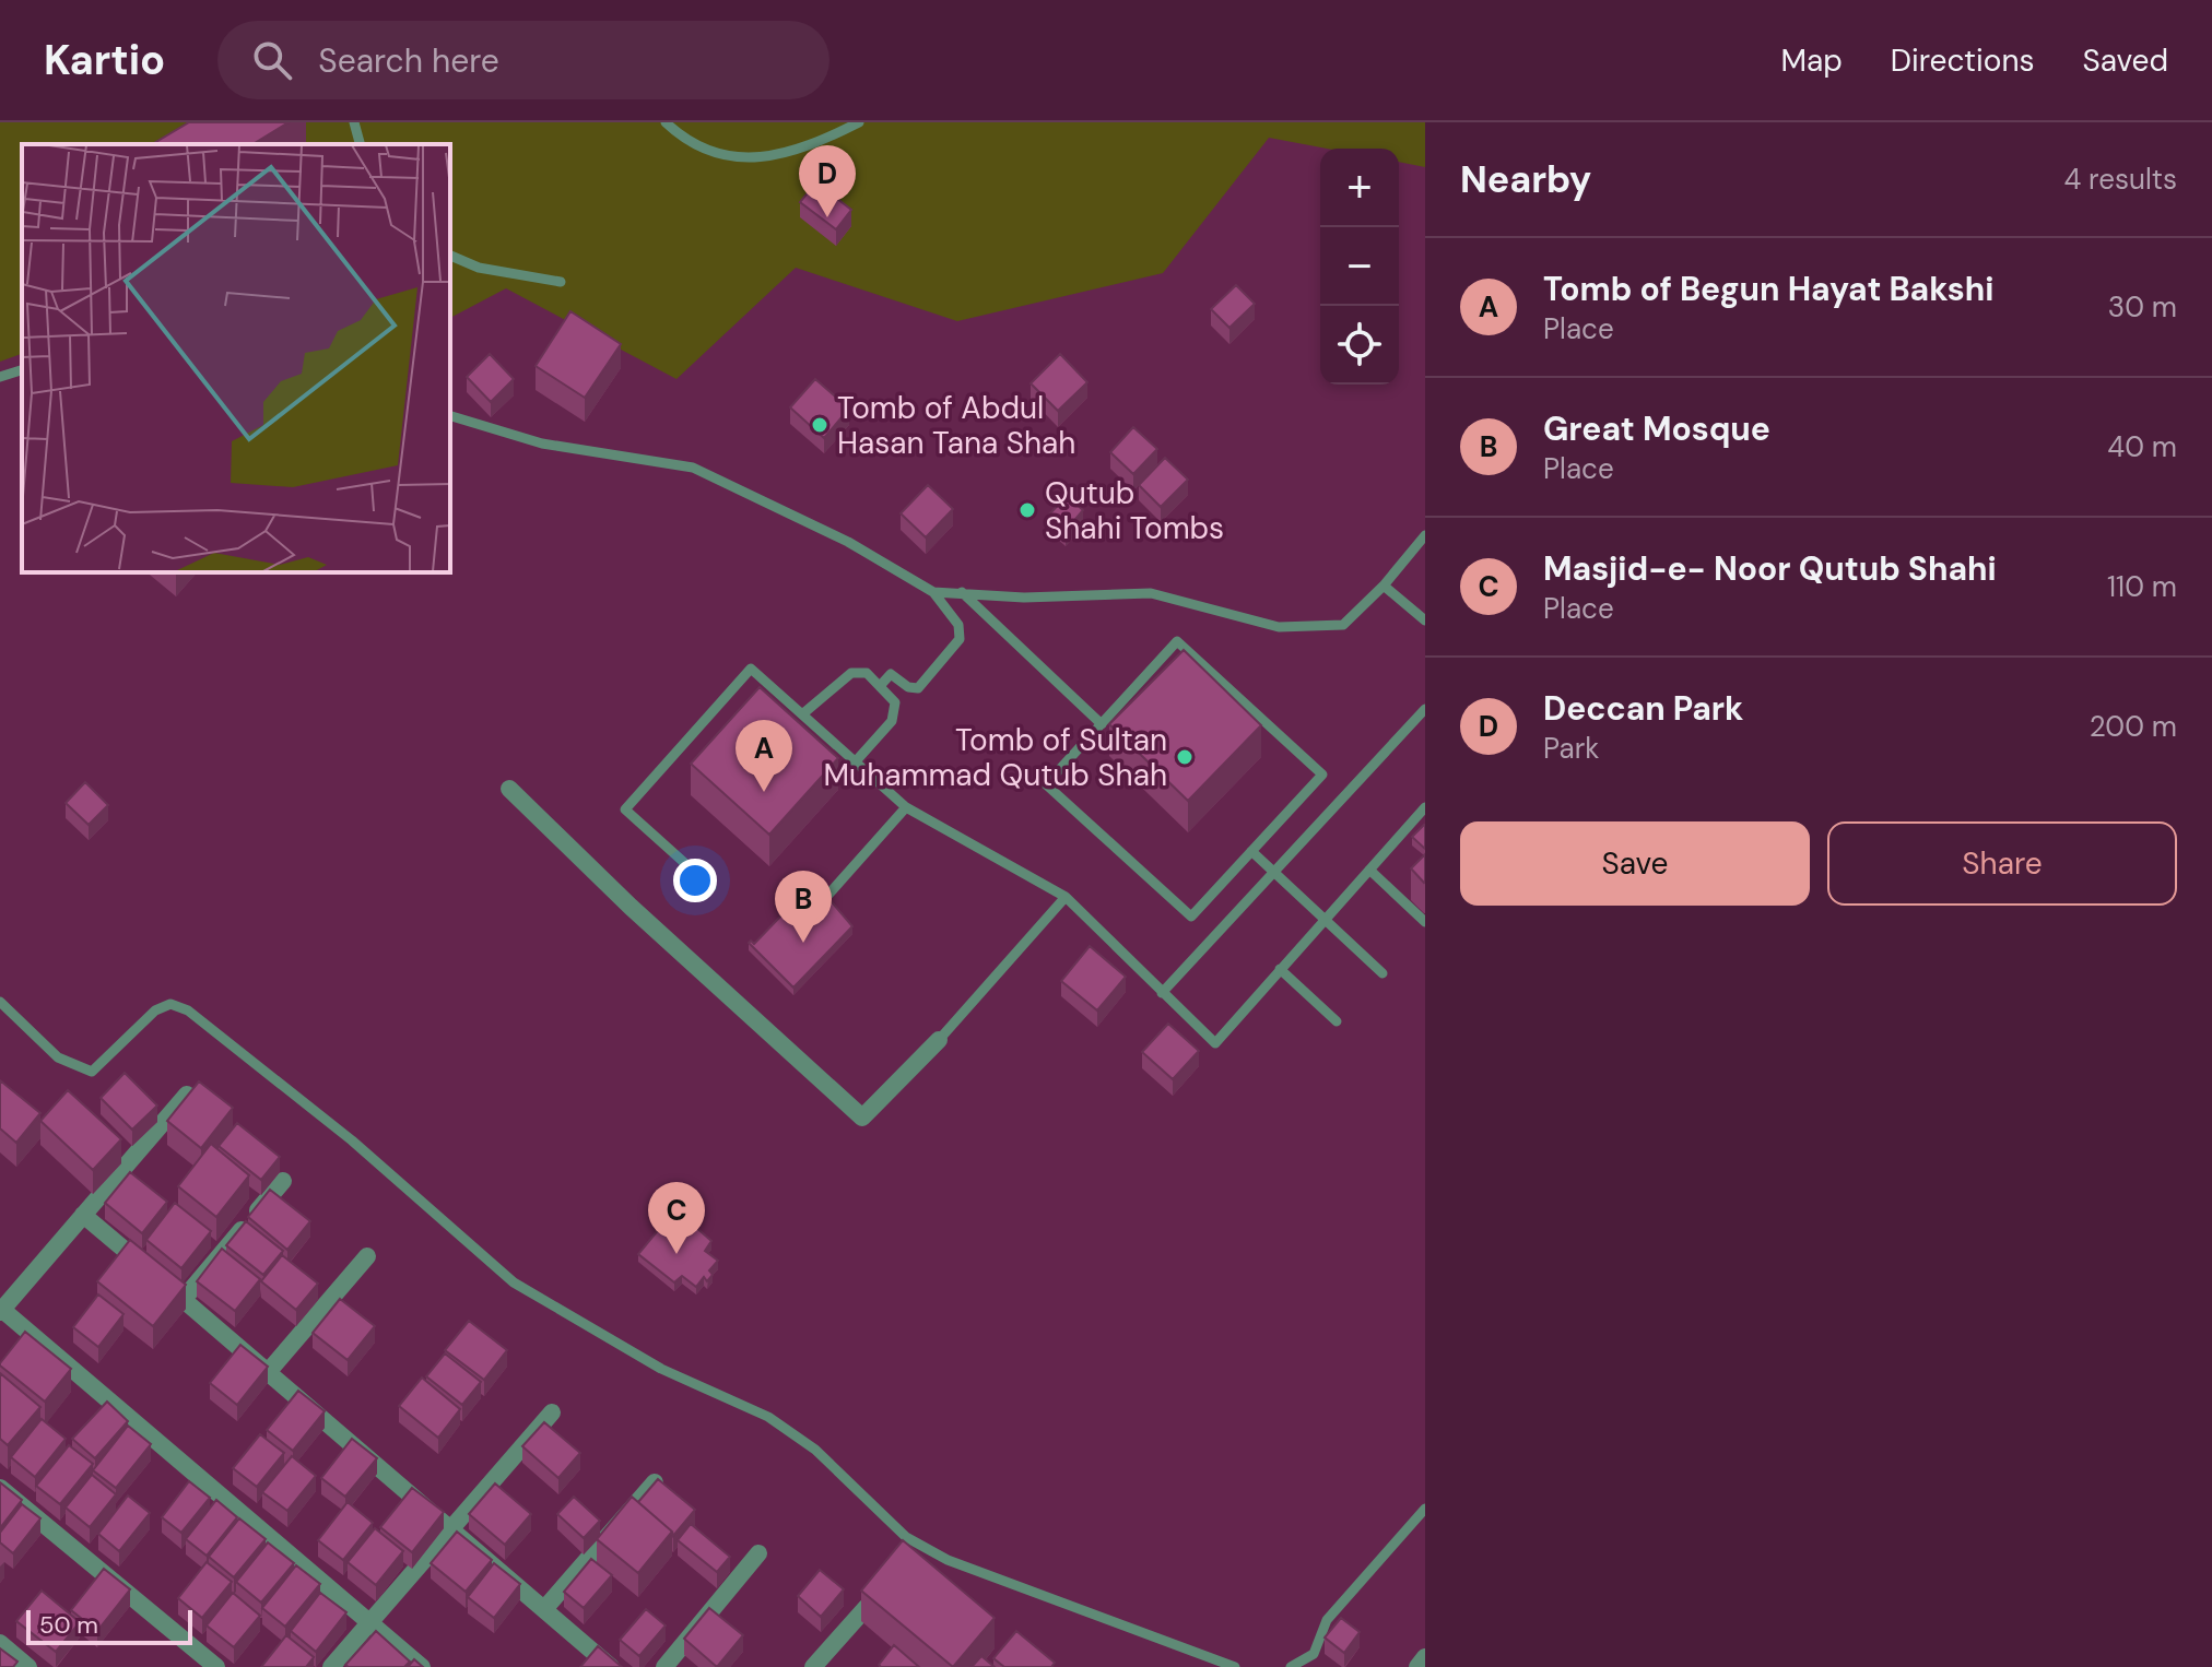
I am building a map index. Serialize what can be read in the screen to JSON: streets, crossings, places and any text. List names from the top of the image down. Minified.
{"places":["Tomb of Abdul Hasan Tana Shah","Qutub Shahi Tombs","Tomb of Sultan Muhammad Qutub Shah"],"scale_bar":"50 m","page":{"header":"Kartio","search":"Search here","nav":["Map","Directions","Saved"],"heading":["Nearby","4 results"],"pins":["D","A","B","C"],"map_buttons":["+","−"],"list":[{"mark":"A","name":"Tomb of Begun Hayat Bakshi","note":"Place","value":"30 m"},{"mark":"B","name":"Great Mosque","note":"Place","value":"40 m"},{"mark":"C","name":"Masjid-e- Noor Qutub Shahi","note":"Place","value":"110 m"},{"mark":"D","name":"Deccan Park","note":"Park","value":"200 m"}],"buttons":["Save","Share"],"scale":"50 m"}}
